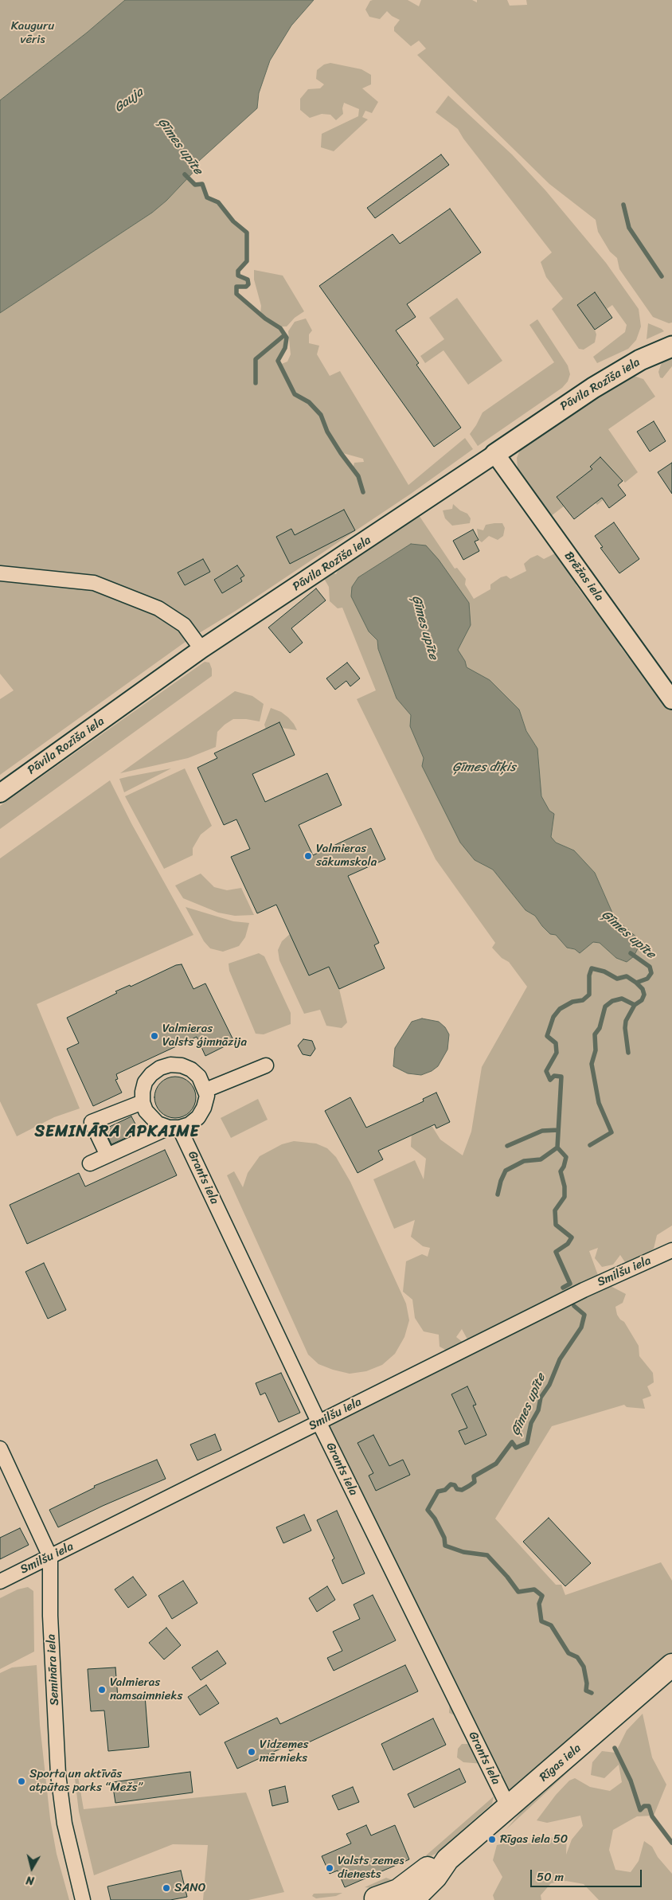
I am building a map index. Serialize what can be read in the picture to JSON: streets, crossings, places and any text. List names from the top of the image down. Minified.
{"streets":{"main road":["Pāvila Rozīša iela","Rīgas iela"],"street":["Brēžas iela","Grants iela","Smilšu iela","Semināra iela"]},"crossings":[["Pāvila Rozīša iela","Brēžas iela"],["Grants iela","Smilšu iela"],["Grants iela","Rīgas iela"],["Smilšu iela","Semināra iela"]],"districts":["SEMINĀRA APKAIME"],"water":["Gauja","Ģīmes upīte","Ģīmes dīķis"],"parks":["Kauguru vēris"],"places":["Valmieras sākumskola","Valmieras Valsts ģimnāzija","Valmieras namsaimnieks","Vidzemes mērnieks","Sporta un aktīvās atpūtas parks “Mežs”","Rīgas iela 50","Valsts zemes dienests","SANO"],"scale_bar":"50 m","north":"bottom"}
